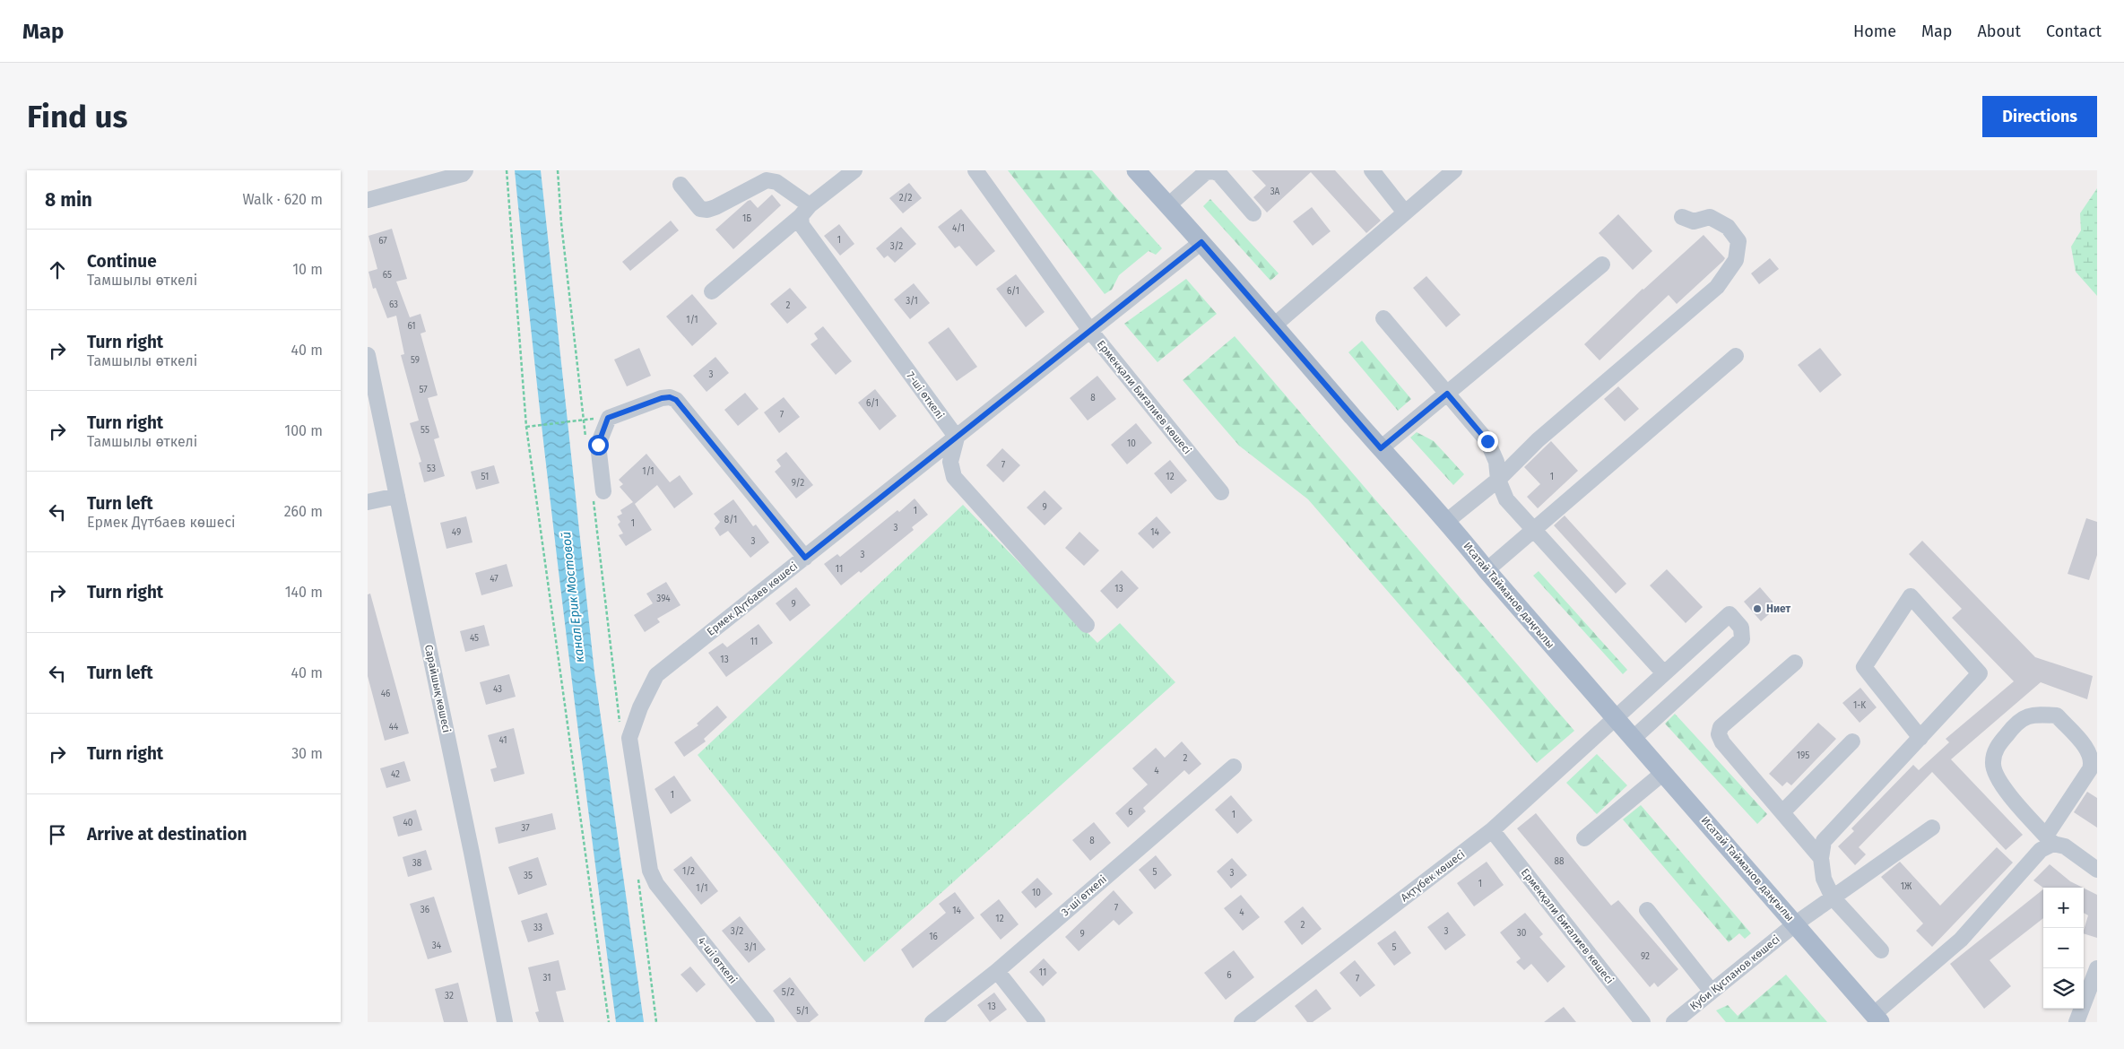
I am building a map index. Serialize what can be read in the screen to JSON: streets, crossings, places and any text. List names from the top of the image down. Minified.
{"streets":{"main road":["Исатай Тайманов даңғылы"],"street":["7-шi өткелi","Ермекқали Биғалиев көшесі","Ермек Дүтбаев көшесi","Сарайшық көшесі","Ақтүбек көшесi","3-шi өткелi","4-шi өткелi","Куби Құспанов көшесi"]},"crossings":[["7-шi өткелi","Ермек Дүтбаев көшесi"],["Ермекқали Биғалиев көшесі","Ермек Дүтбаев көшесi"],["Ермекқали Биғалиев көшесі","Ақтүбек көшесi"],["Исатай Тайманов даңғылы","Ермек Дүтбаев көшесi"],["Исатай Тайманов даңғылы","Ақтүбек көшесi"],["Исатай Тайманов даңғылы","Куби Құспанов көшесi"],["Ермек Дүтбаев көшесi","4-шi өткелi"]],"water":["канал Ерик Мостовой"],"places":["Ниет"],"house_numbers":["3А","2/2","1Б","4/1","1","67","3/2","65","6/1","3/1","63","2","1/1","61","59","3","57","8","6/1","7","55","10","7","53","1/1","51","12","1","9/2","9","1","8/1","1","3","49","14","3","3","11","47","13","394","9","45","11","13","43","46","1-K","44","41","195","2","4","42","1","6","1","40","37","8","88","38","1/2","5","3","35","1","1Ж","1/1","10","7","36","14","4","12","2","33","3/2","3","30","9","16","34","3/1","5","92","11","6","31","7","5/2","32","13","5/1"],"page":{"header":"Map","nav":["Home","Map","About","Contact"],"buttons":"Directions","title":"Find us","heading":["8 min","Walk · 620 m"],"list":[["Continue","Тамшылы өткелі","10 m"],["Turn right","Тамшылы өткелі","40 m"],["Turn right","Тамшылы өткелі","100 m"],["Turn left","Ермек Дүтбаев көшесi","260 m"],["Turn right","140 m"],["Turn left","40 m"],["Turn right","30 m"],"Arrive at destination"],"map_buttons":["+","−"]}}
